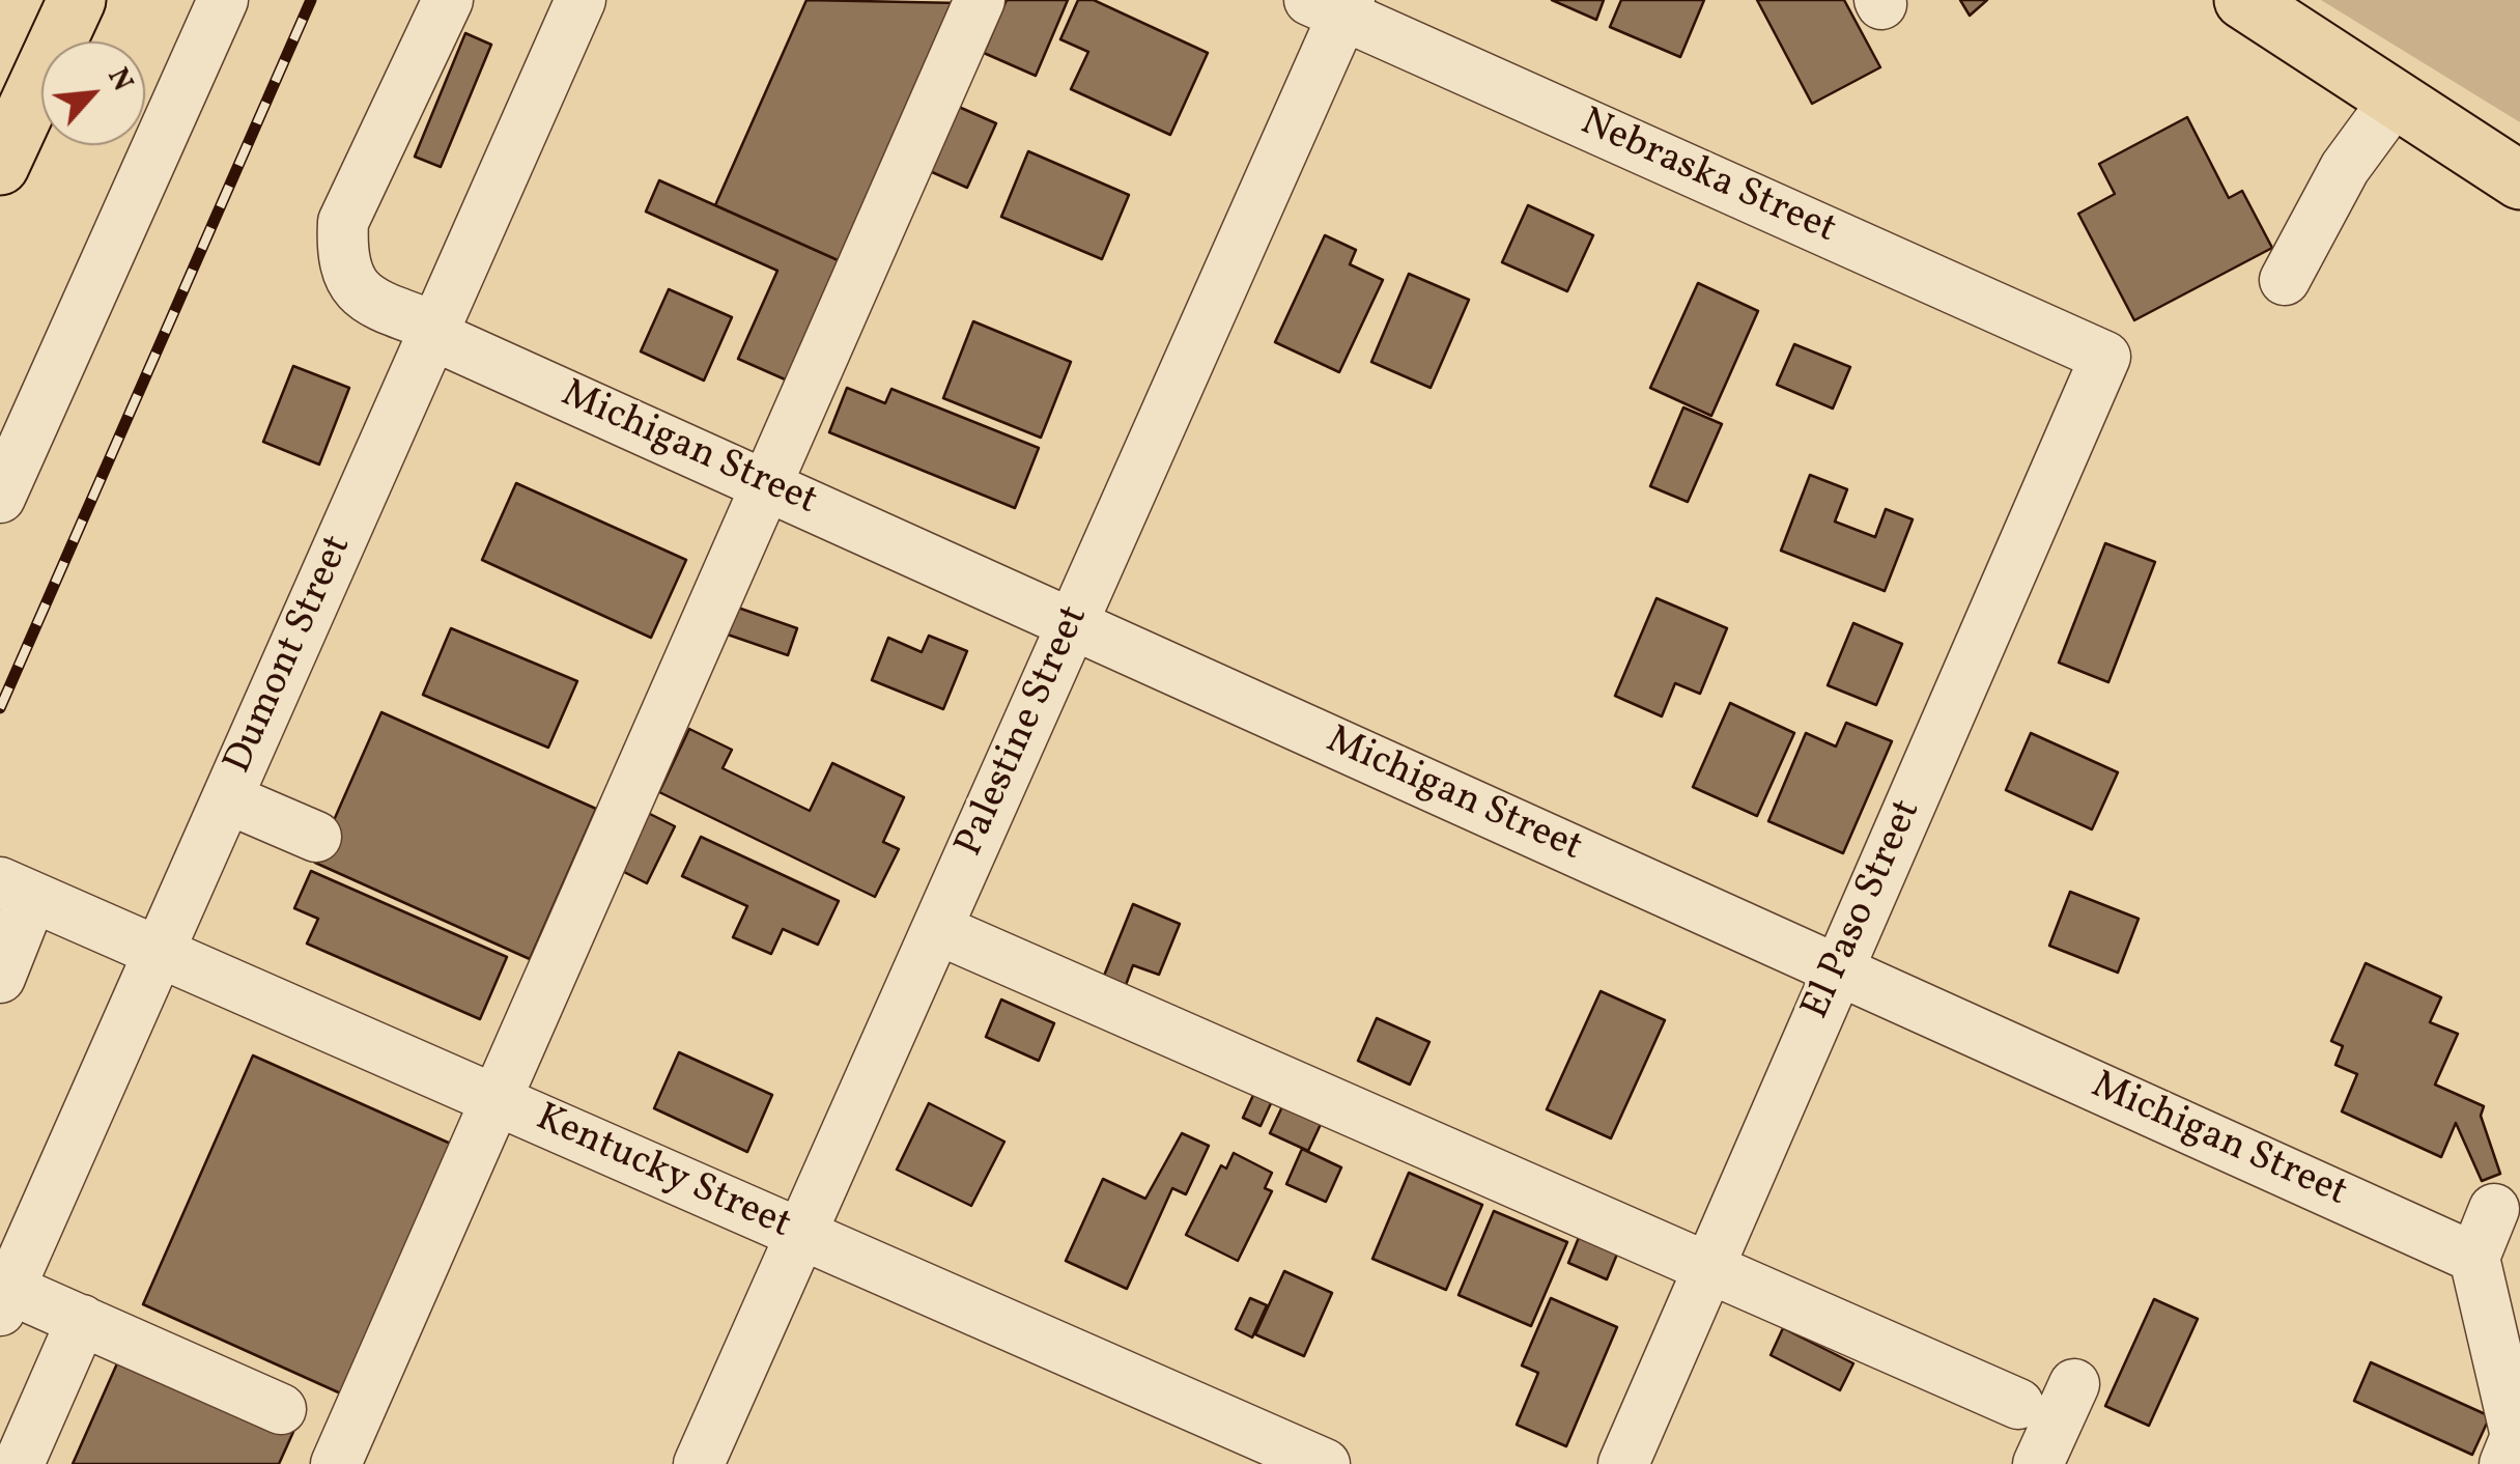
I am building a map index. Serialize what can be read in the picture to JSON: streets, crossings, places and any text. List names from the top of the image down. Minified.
{"streets":{"street":["Nebraska Street","Michigan Street","Dumont Street","Palestine Street","El Paso Street","Kentucky Street"]},"crossings":[["Nebraska Street","Palestine Street"],["Nebraska Street","El Paso Street"],["Michigan Street","Dumont Street"],["Michigan Street","Palestine Street"],["Michigan Street","El Paso Street"],["Dumont Street","Kentucky Street"],["Palestine Street","Kentucky Street"]],"north":"top right"}
